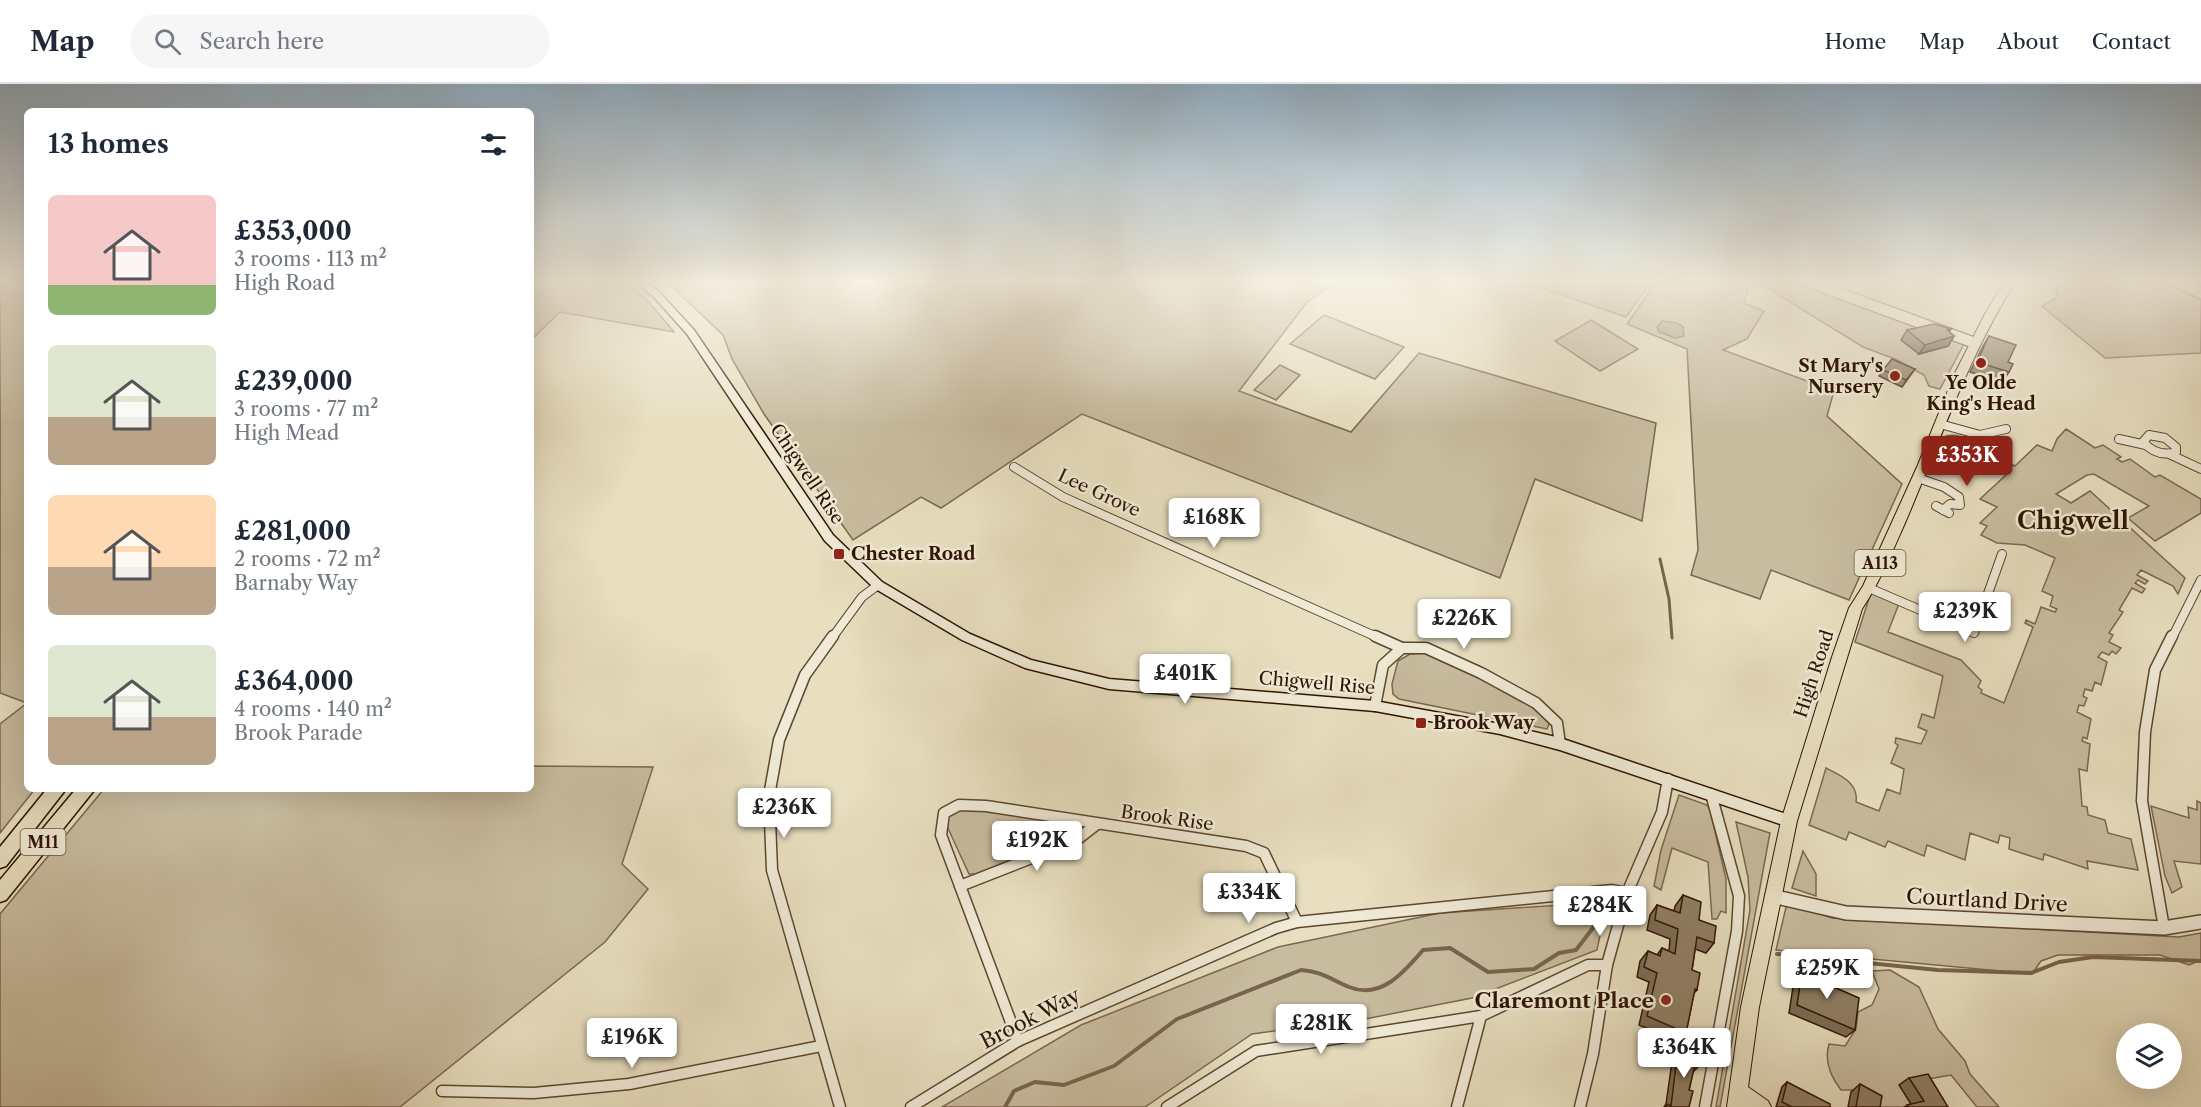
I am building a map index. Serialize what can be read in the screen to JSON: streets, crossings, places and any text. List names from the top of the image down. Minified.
{"streets":{"highway":["M11"],"main road":["Chigwell Rise","A113","High Road"],"street":["Lee Grove","Brook Rise","Courtland Drive","Brook Way"]},"crossings":[["Chigwell Rise","Lee Grove"],["Chigwell Rise","High Road"],["High Road","Courtland Drive"],["Brook Rise","Brook Way"]],"districts":["Chigwell"],"places":{"other":["Ye Olde King's Head","St Mary's Nursery","Claremont Place"],"transit":["Chester Road","Brook Way"]},"page":{"header":"Map","search":"Search here","nav":["Home","Map","About","Contact"],"heading":"13 homes","list":[{"name":"£353,000","note":"3 rooms · 113 m² · High Road"},{"name":"£239,000","note":"3 rooms · 77 m² · High Mead"},{"name":"£281,000","note":"2 rooms · 72 m² · Barnaby Way"},{"name":"£364,000","note":"4 rooms · 140 m² · Brook Parade"}],"price":["£353K","£168K","£239K","£226K","£401K","£236K","£192K","£334K","£284K","£259K","£281K","£196K","£364K"]}}
